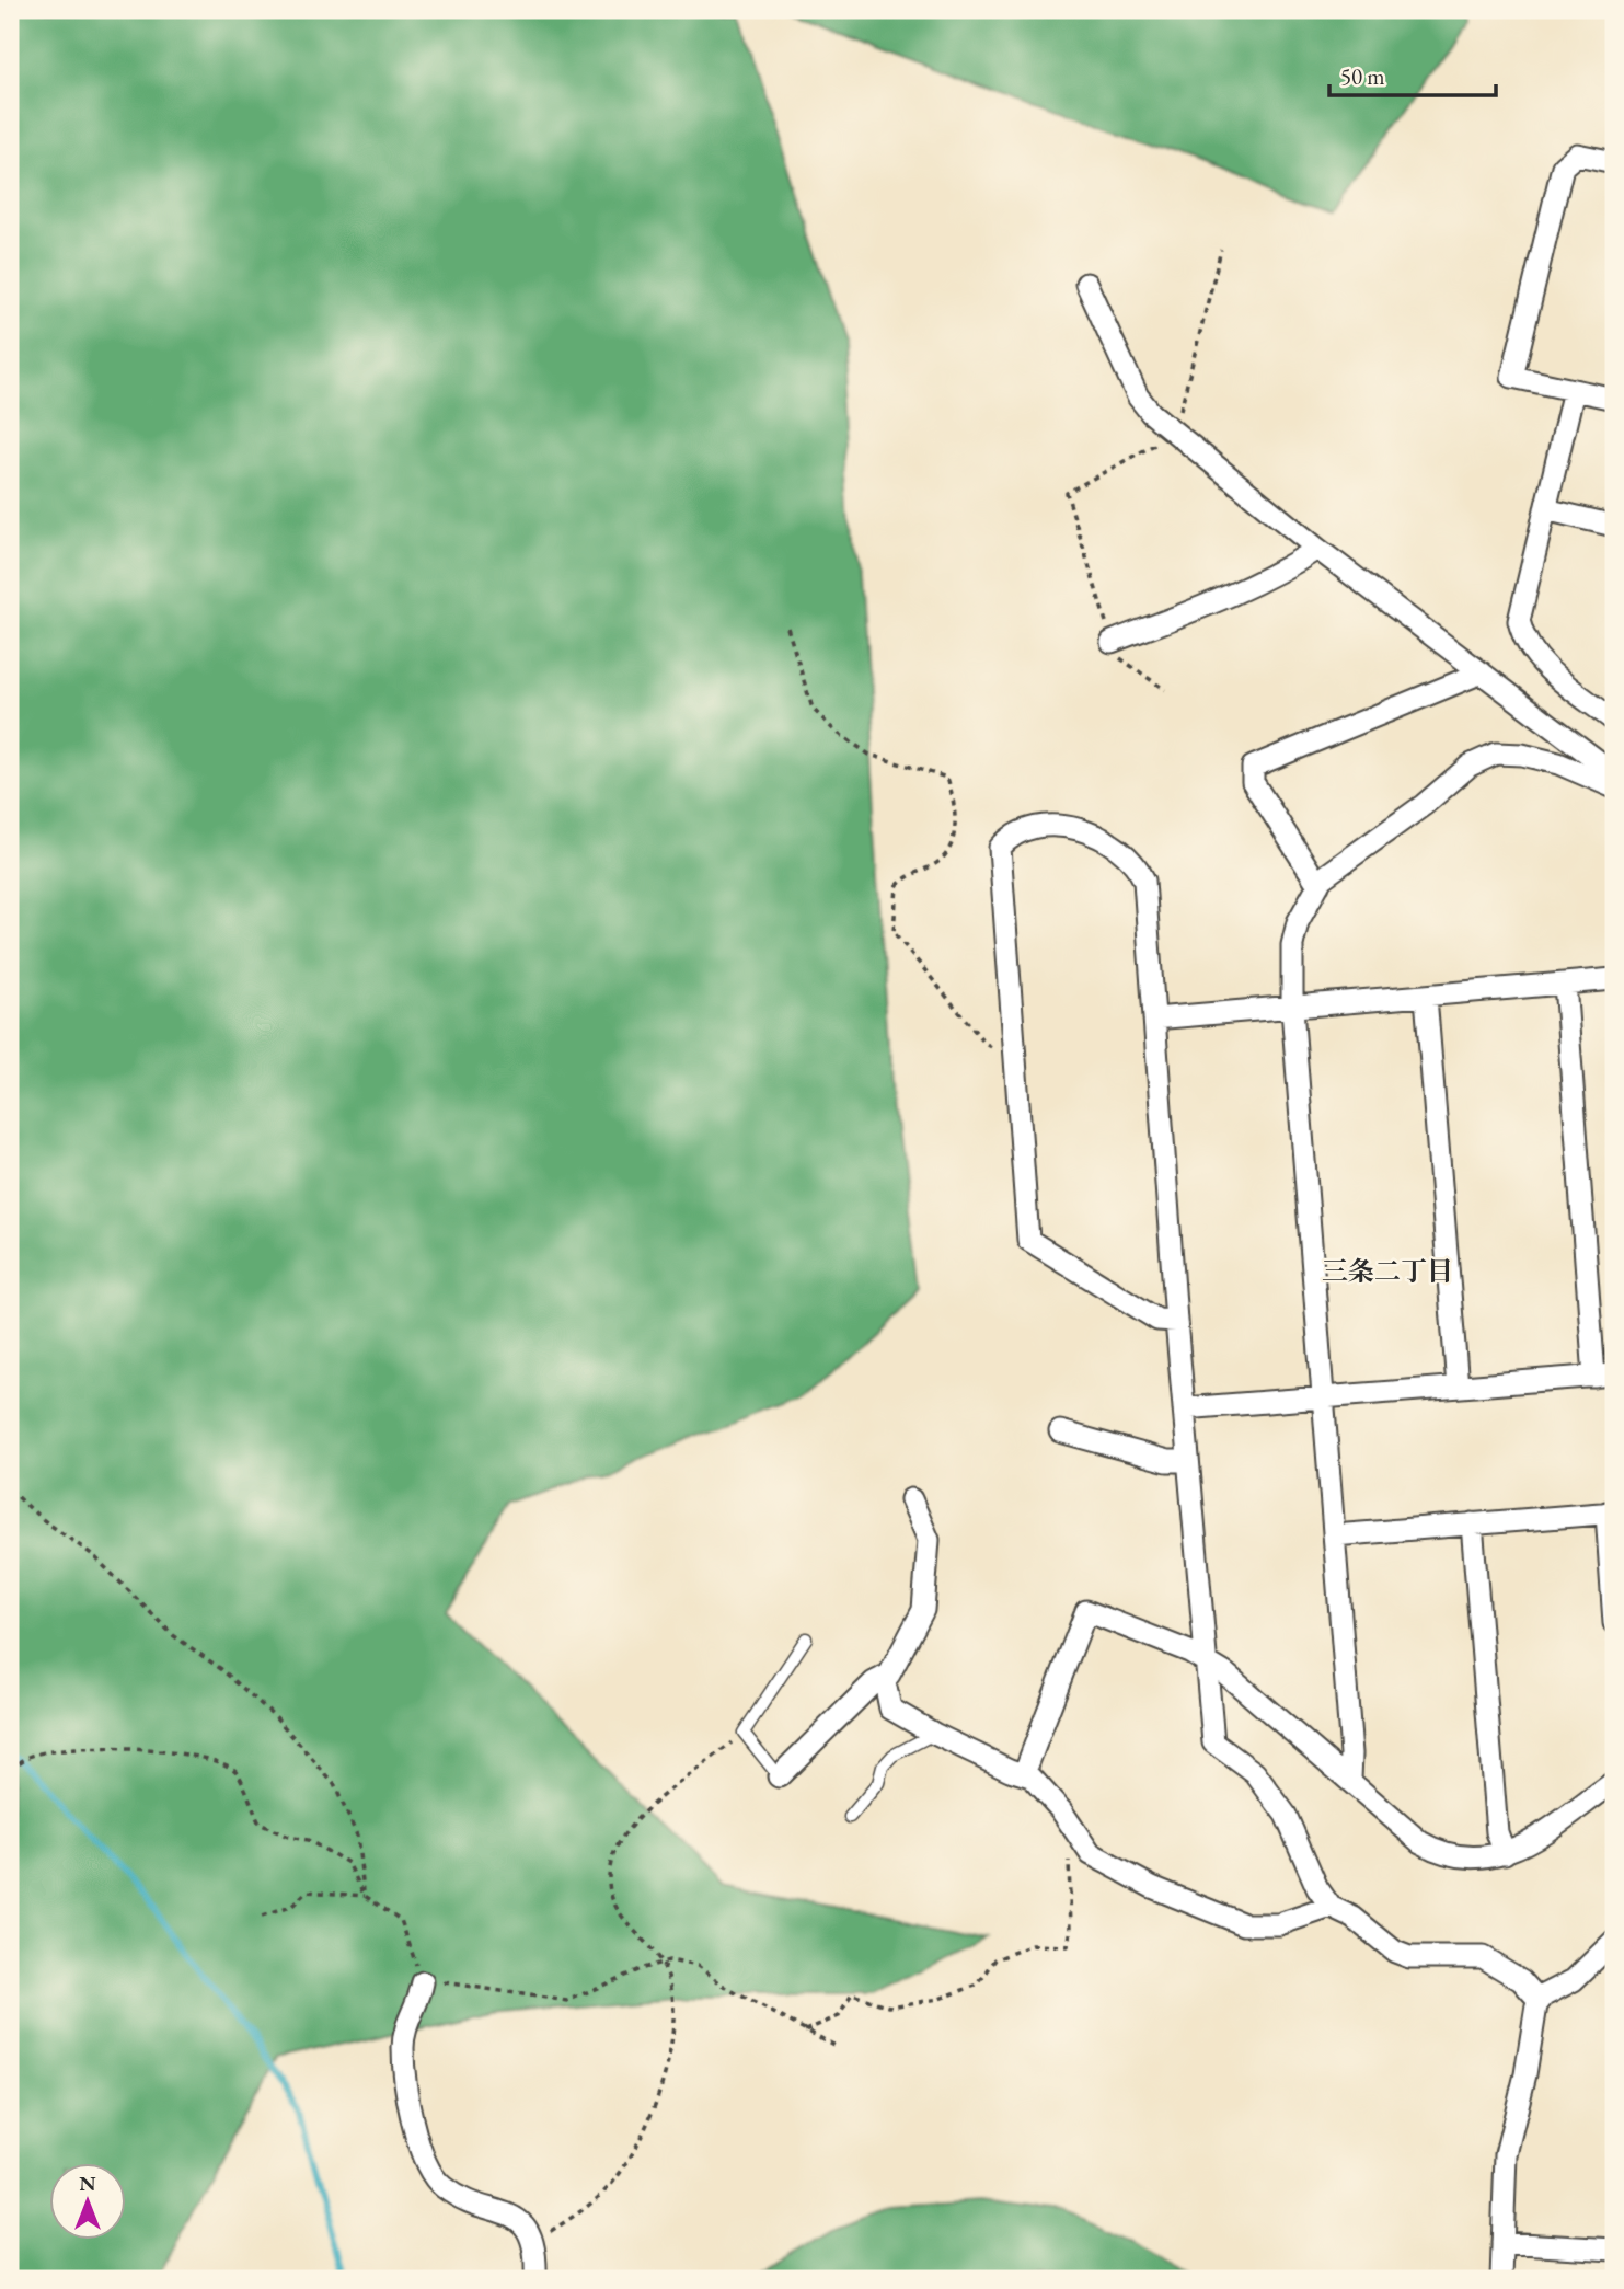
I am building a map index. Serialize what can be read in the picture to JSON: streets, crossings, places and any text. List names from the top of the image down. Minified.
{"districts":["三条二丁目"],"scale_bar":"50 m","north":"top"}
